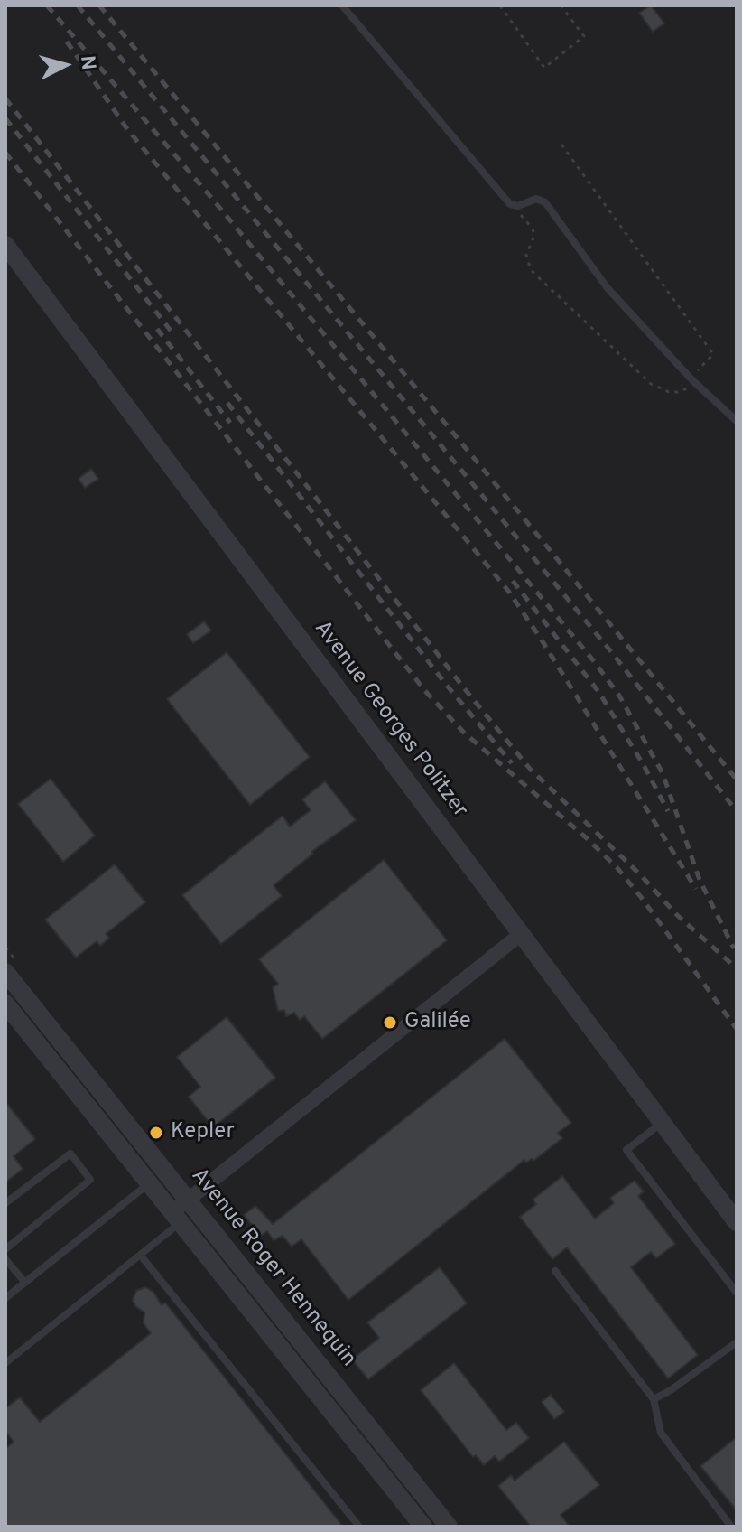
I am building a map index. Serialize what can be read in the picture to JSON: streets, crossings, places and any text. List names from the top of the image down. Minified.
{"streets":{"street":["Avenue Georges Politzer","Avenue Roger Hennequin"]},"places":["Galilée","Kepler"],"north":"right"}
